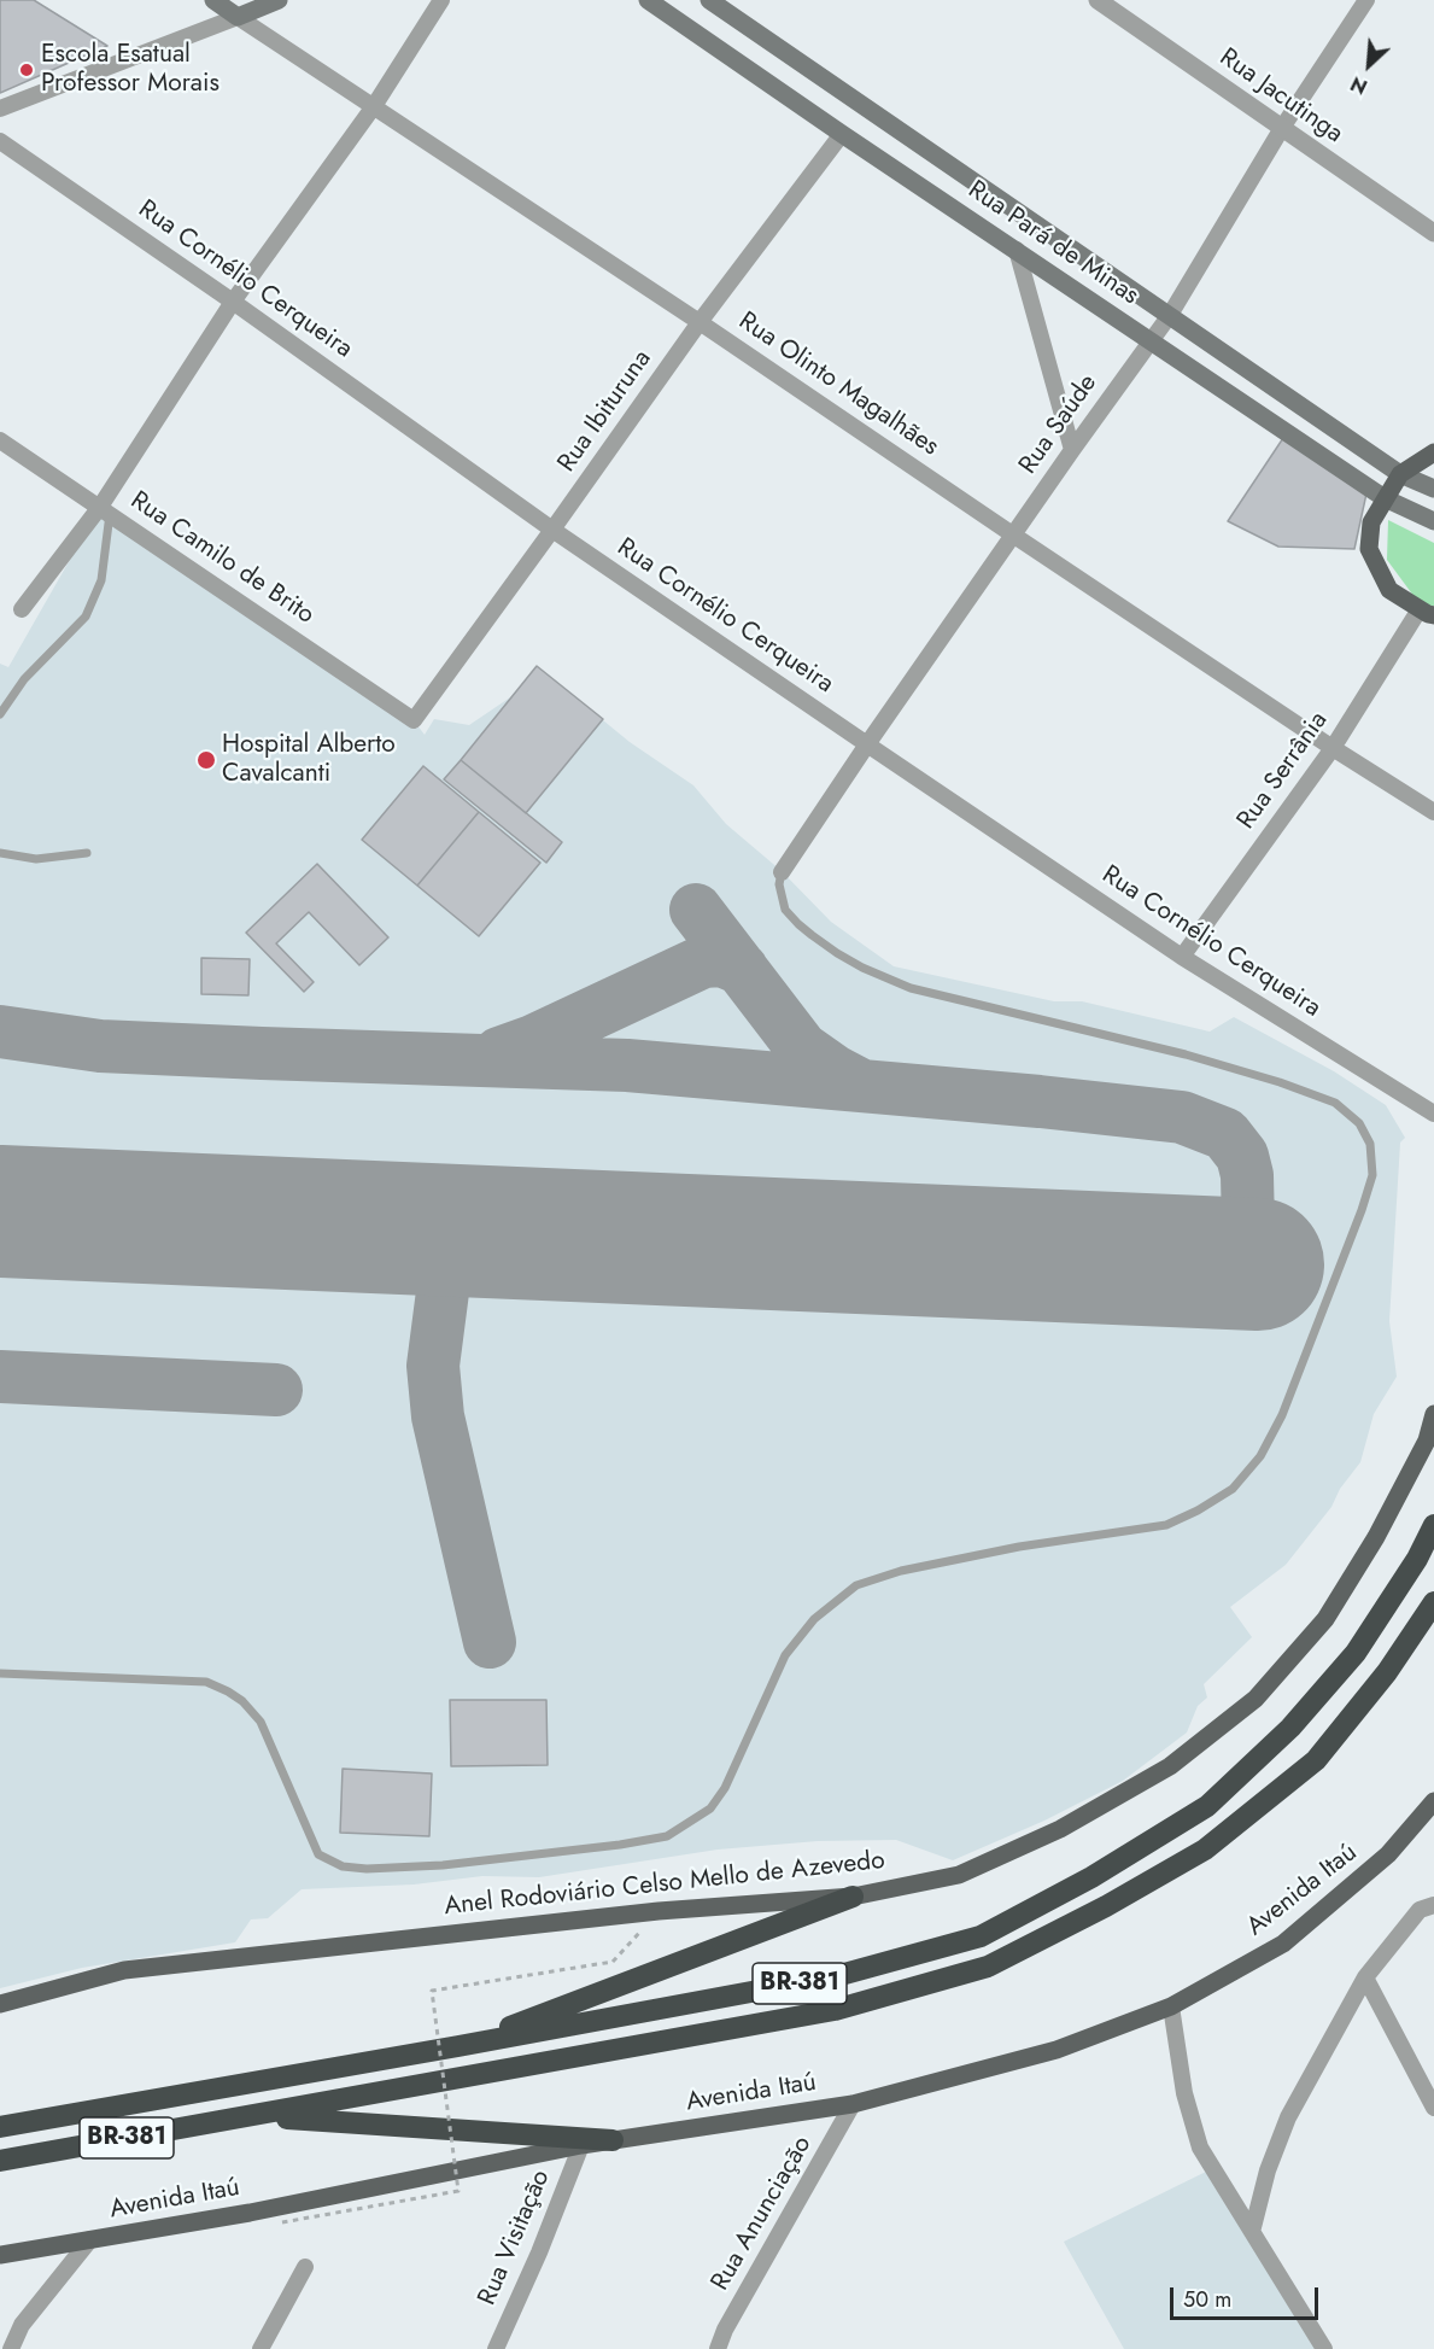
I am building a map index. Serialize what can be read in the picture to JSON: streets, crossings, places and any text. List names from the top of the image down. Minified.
{"streets":{"highway":["BR-381"],"main road":["Rua Pará de Minas","Rua Olinto Magalhães","Anel Rodoviário Celso Mello de Azevedo","Avenida Itaú"],"street":["Rua Jacutinga","Rua Cornélio Cerqueira","Rua Ibituruna","Rua Saúde","Rua Camilo de Brito","Rua Serrânia","Rua Anunciação","Rua Visitação"]},"crossings":[["Rua Jacutinga","Rua Saúde"],["Rua Pará de Minas","Rua Ibituruna"],["Rua Pará de Minas","Rua Saúde"],["Rua Cornélio Cerqueira","Rua Ibituruna"],["Rua Cornélio Cerqueira","Rua Saúde"],["Rua Cornélio Cerqueira","Rua Serrânia"],["Rua Olinto Magalhães","Rua Ibituruna"],["Rua Olinto Magalhães","Rua Saúde"],["Rua Olinto Magalhães","Rua Serrânia"],["Rua Ibituruna","Rua Camilo de Brito"],["Avenida Itaú","Rua Anunciação"],["Avenida Itaú","Rua Visitação"]],"places":["Escola Esatual Professor Morais","Hospital Alberto Cavalcanti"],"scale_bar":"50 m","north":"bottom left"}
